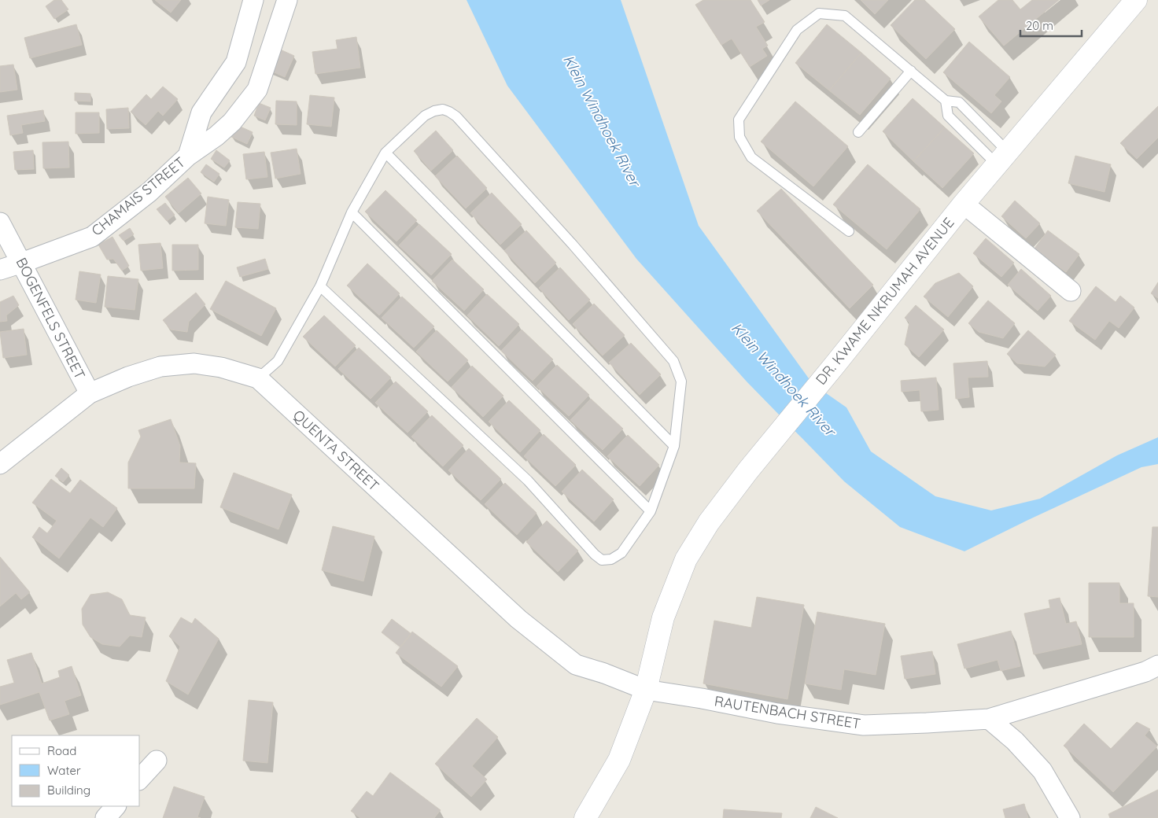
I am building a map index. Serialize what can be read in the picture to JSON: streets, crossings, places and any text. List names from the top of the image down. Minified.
{"streets":{"street":["CHAMAIS STREET","DR. KWAME NKRUMAH AVENUE","BOGENFELS STREET","QUENTA STREET","RAUTENBACH STREET"]},"crossings":[["CHAMAIS STREET","BOGENFELS STREET"],["DR. KWAME NKRUMAH AVENUE","QUENTA STREET"],["DR. KWAME NKRUMAH AVENUE","RAUTENBACH STREET"],["BOGENFELS STREET","QUENTA STREET"],["QUENTA STREET","RAUTENBACH STREET"]],"water":["Klein Windhoek River"],"legend":["Road","Water","Building"],"scale_bar":"20 m"}
